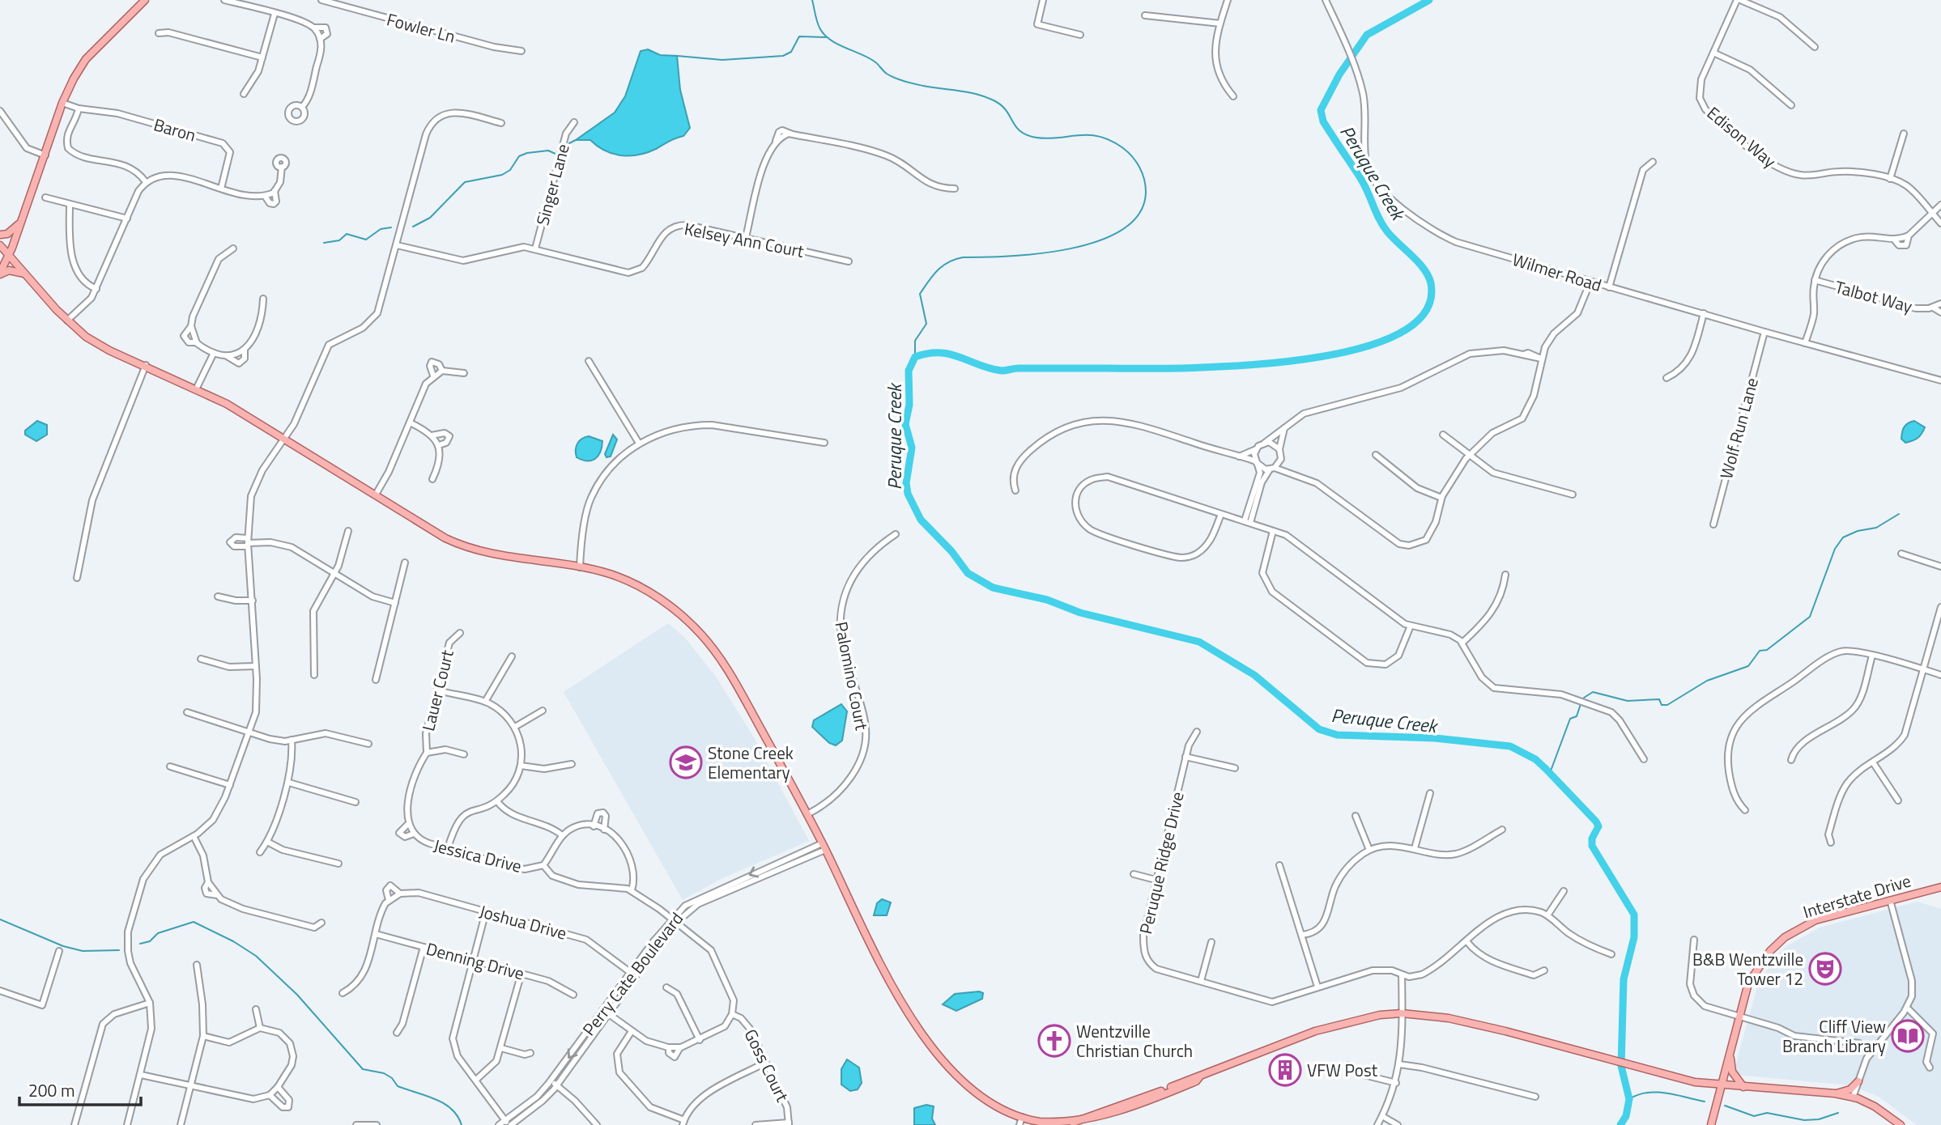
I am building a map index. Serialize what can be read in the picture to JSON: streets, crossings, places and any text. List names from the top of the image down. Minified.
{"streets":{"main road":["Interstate Drive"],"street":["Fowler Ln","Baron","Edison Way","Singer Lane","Kelsey Ann Court","Wilmer Road","Talbot Way","Wolf Run Lane","Palomino Court","Lauer Court","Jessica Drive","Peruque Ridge Drive","Joshua Drive","Denning Drive","Perry Cate Boulevard","Goss Court"]},"crossings":[["Singer Lane","Kelsey Ann Court"],["Wilmer Road","Wolf Run Lane"],["Joshua Drive","Perry Cate Boulevard"],["Joshua Drive","Goss Court"],["Perry Cate Boulevard","Goss Court"]],"water":["Peruque Creek"],"places":{"school or university":["Stone Creek Elementary"],"theatre":["B&B Wentzville Tower 12"],"library":["Cliff View Branch Library"],"church":["Wentzville Christian Church"],"building":["VFW Post"]},"scale_bar":"200 m"}
